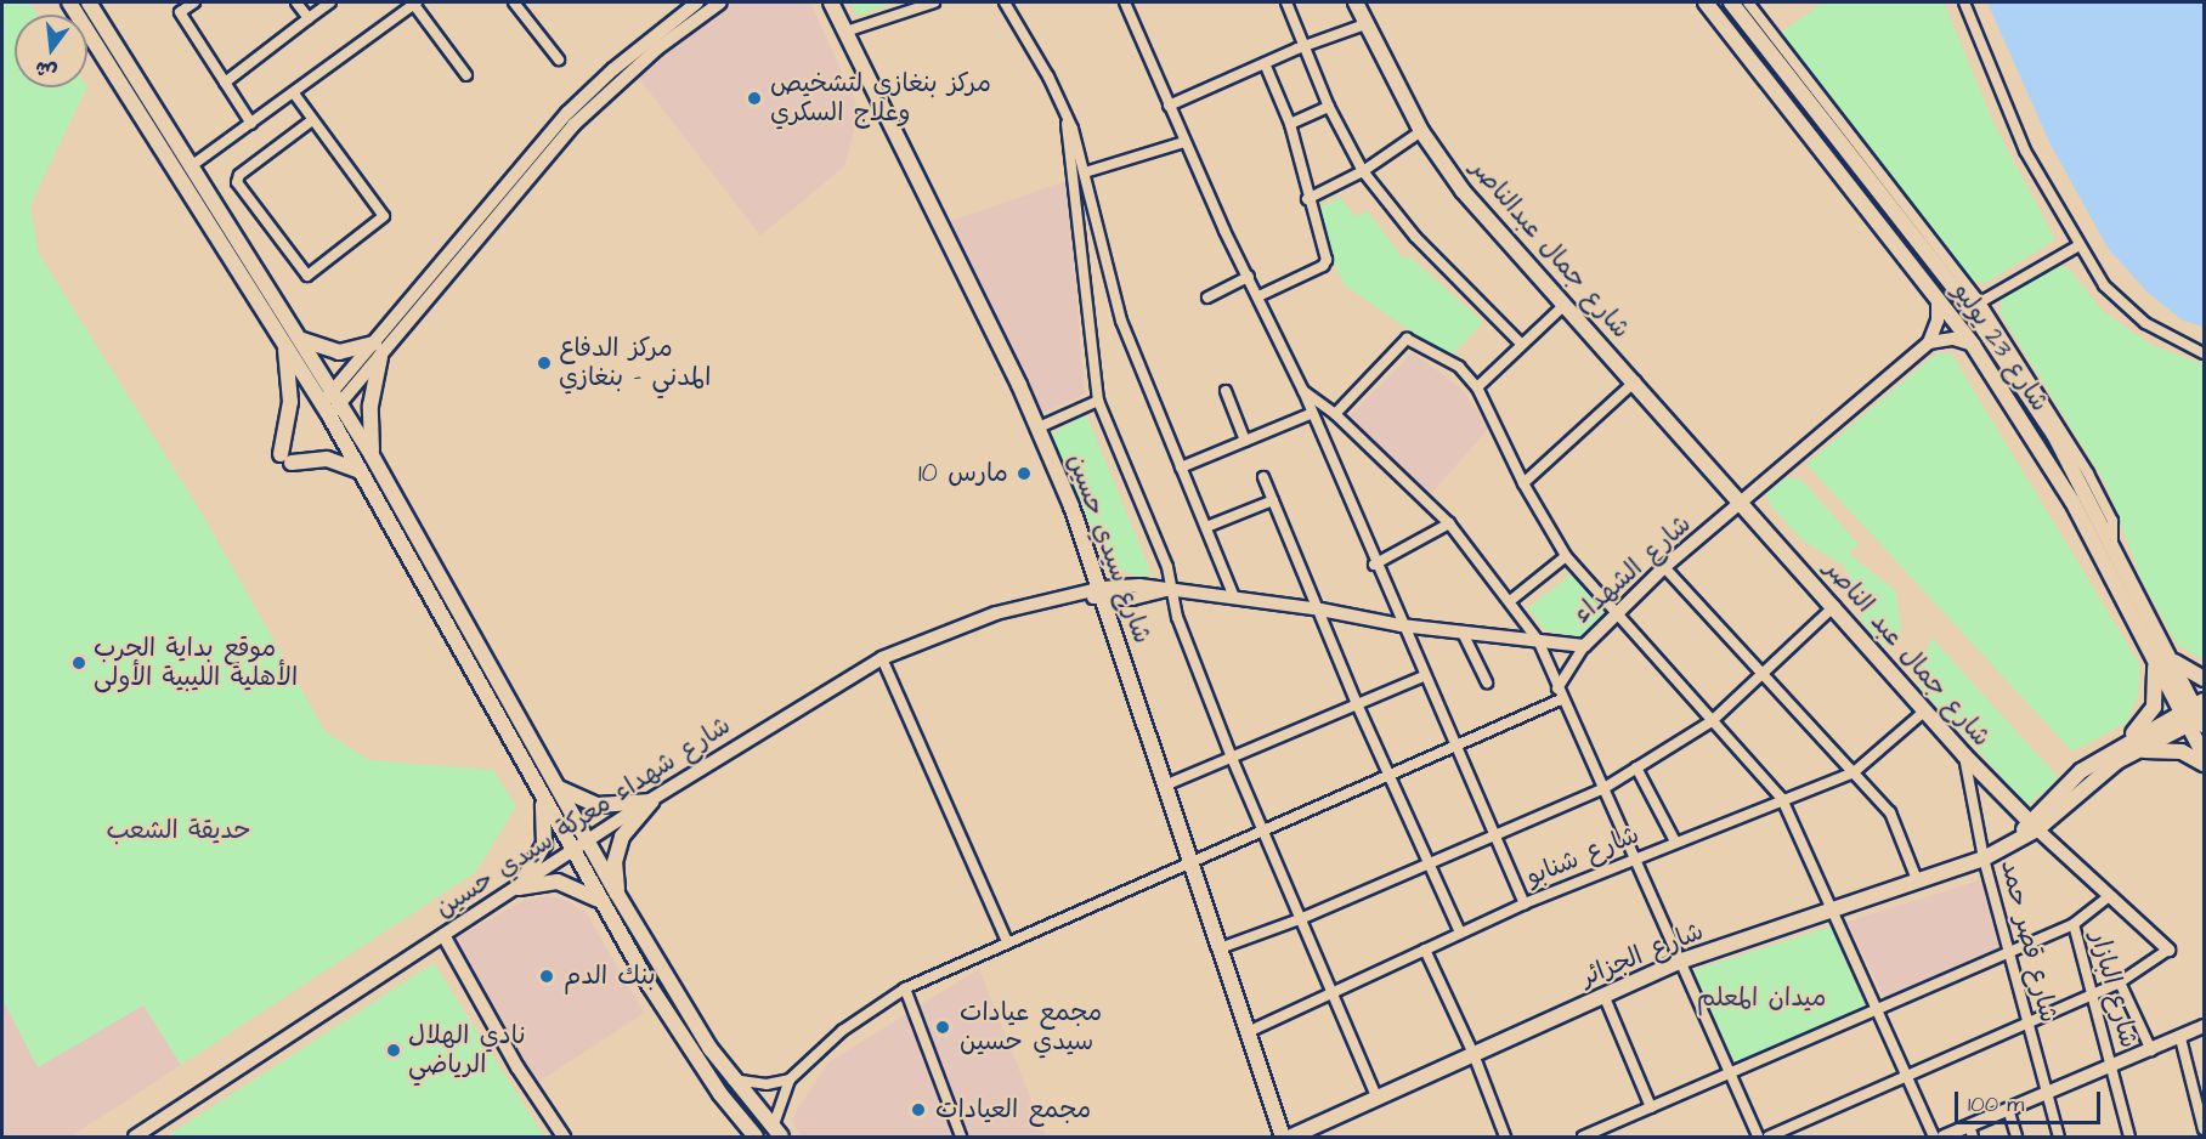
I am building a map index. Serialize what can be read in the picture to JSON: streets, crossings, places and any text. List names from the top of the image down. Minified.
{"streets":{"main road":["شارع جمال عبدالناصر","شارع 23 يوليو","شارع سيدي حسين","شارع الشهداء","شارع جمال عبد الناصر","شارع شهداء معركة سيدي حسين","شارع الجزائر"],"street":["شارع شنابو","شارع قصر حمد","شارع البازار"]},"crossings":[["شارع جمال عبدالناصر","شارع الشهداء"],["شارع جمال عبدالناصر","شارع جمال عبد الناصر"],["شارع 23 يوليو","شارع الجزائر"],["شارع سيدي حسين","شارع الشهداء"],["شارع سيدي حسين","شارع شهداء معركة سيدي حسين"],["شارع سيدي حسين","شارع شنابو"],["شارع الشهداء","شارع جمال عبد الناصر"],["شارع الشهداء","شارع شهداء معركة سيدي حسين"],["شارع جمال عبد الناصر","شارع شنابو"],["شارع جمال عبد الناصر","شارع قصر حمد"],["شارع جمال عبد الناصر","شارع الجزائر"],["شارع قصر حمد","شارع الجزائر"]],"parks":["حديقة الشعب","ميدان المعلم"],"places":["مركز بنغازي لتشخيص وعلاج السكري","مركز الدفاع المدني - بنغازي","10 مارس","موقع بداية الحرب الأهلية الليبية الأولى","بنك الدم","مجمع عيادات سيدي حسين","نادي الهلال الرياضي","مجمع العيادات"],"scale_bar":"100 m","north":"bottom"}
